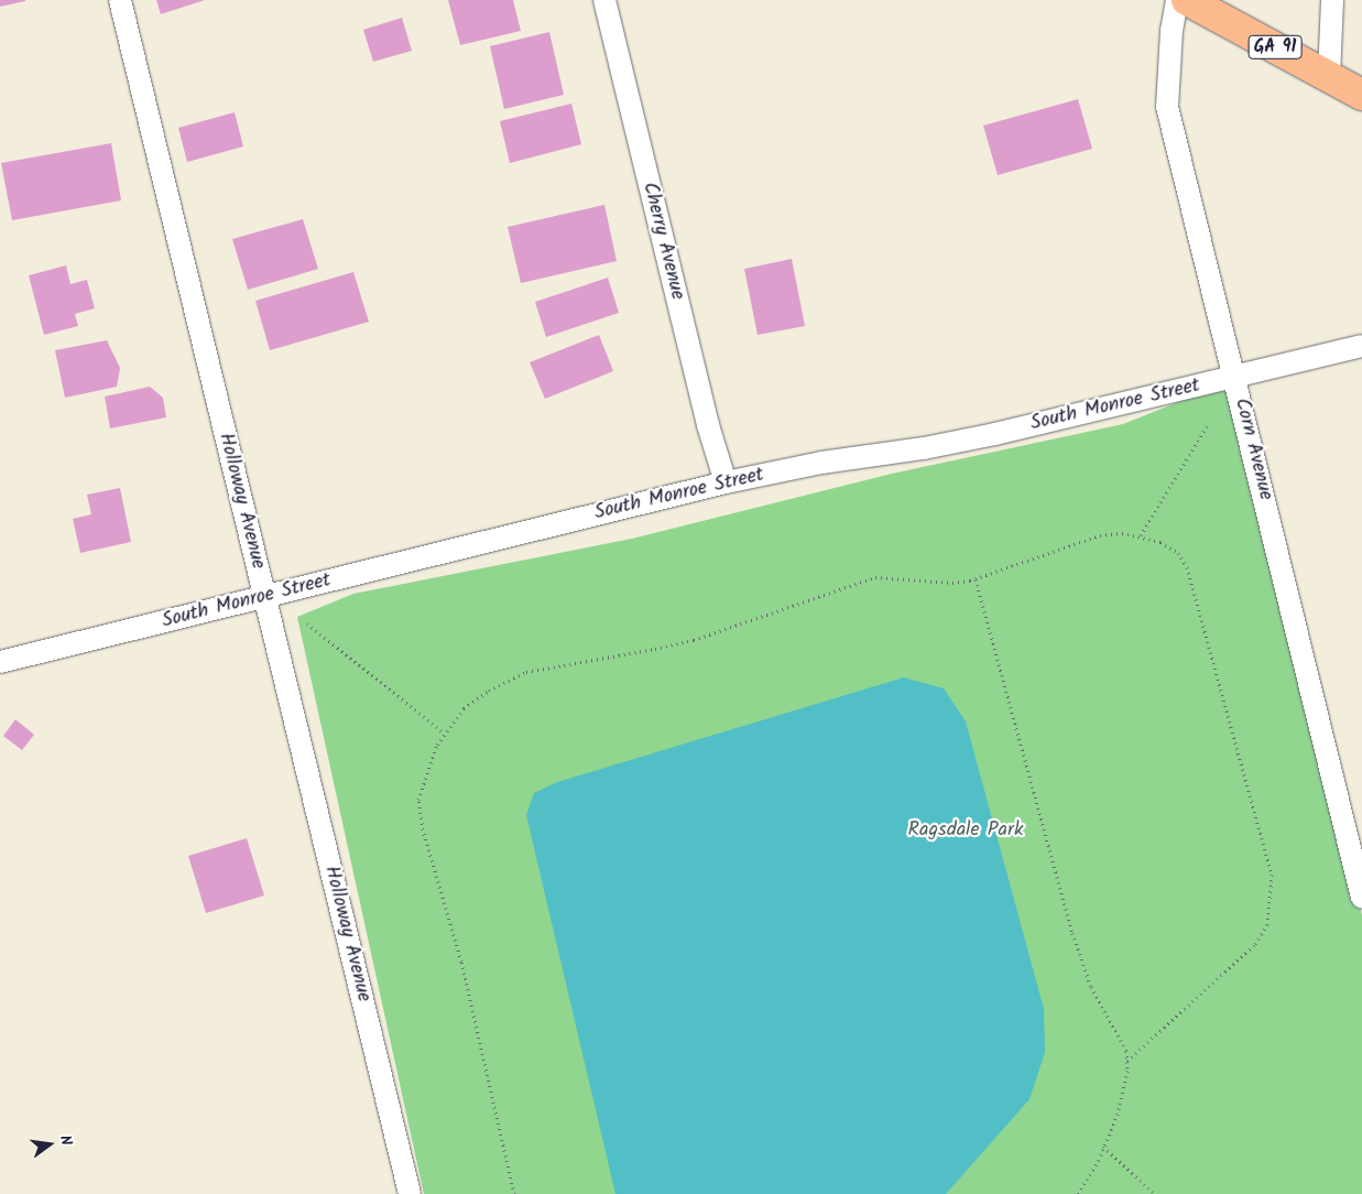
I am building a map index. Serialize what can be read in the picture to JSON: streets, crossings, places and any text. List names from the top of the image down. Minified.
{"streets":{"main road":["GA 91"],"street":["Cherry Avenue","South Monroe Street","Corn Avenue","Holloway Avenue"]},"crossings":[["Cherry Avenue","South Monroe Street"],["South Monroe Street","Corn Avenue"],["South Monroe Street","Holloway Avenue"]],"parks":["Ragsdale Park"],"north":"right"}
